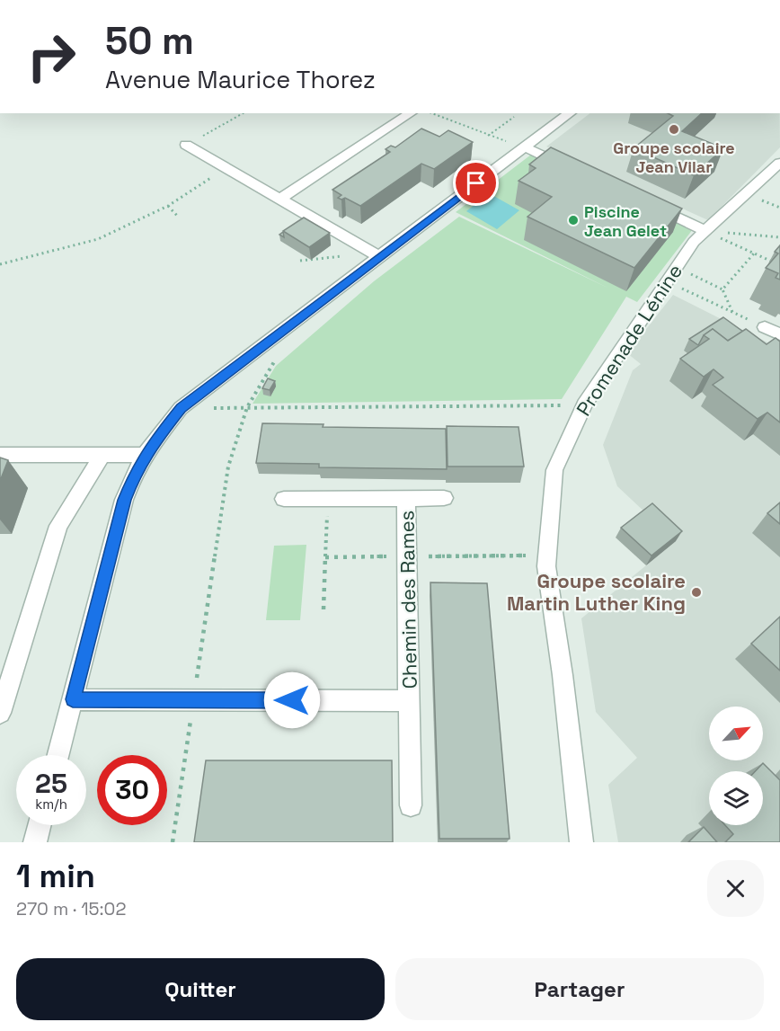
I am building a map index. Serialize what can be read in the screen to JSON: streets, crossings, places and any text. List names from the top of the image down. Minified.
{"streets":{"street":["Promenade Lénine","Chemin des Rames"]},"places":["Groupe scolaire Jean Vilar","Piscine Jean Gelet","Groupe scolaire Martin Luther King"],"north":"top right","page":{"turn":["50 m","Avenue Maurice Thorez"],"speed":"25 km/h","limit":"30","heading":["1 min","270 m · 15:02"],"buttons":["Quitter","Partager"]}}
